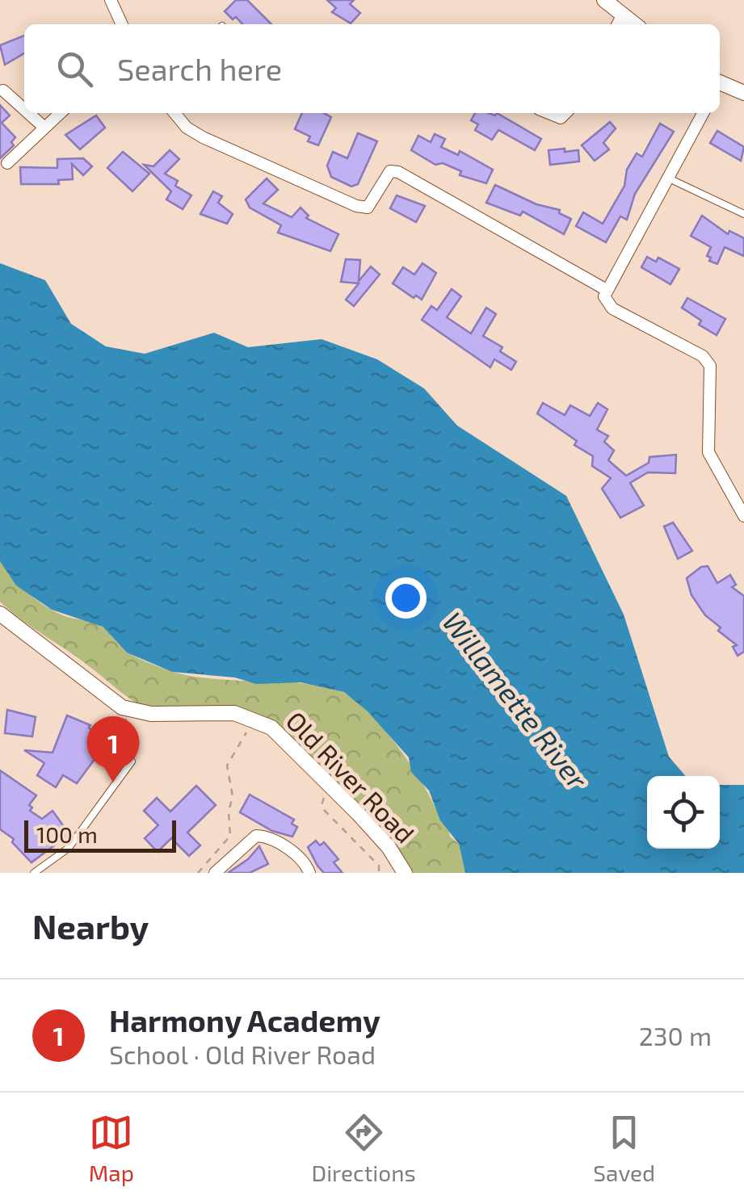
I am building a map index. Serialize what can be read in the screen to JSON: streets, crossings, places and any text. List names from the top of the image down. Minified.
{"streets":{"street":["Old River Road"]},"water":["Willamette River"],"scale_bar":"100 m","page":{"search":"Search here","pins":"1","scale":"100 m","heading":"Nearby","list":[{"mark":"1","name":"Harmony Academy","note":"School · Old River Road","value":"230 m"}],"nav":["Map","Directions","Saved"]}}
